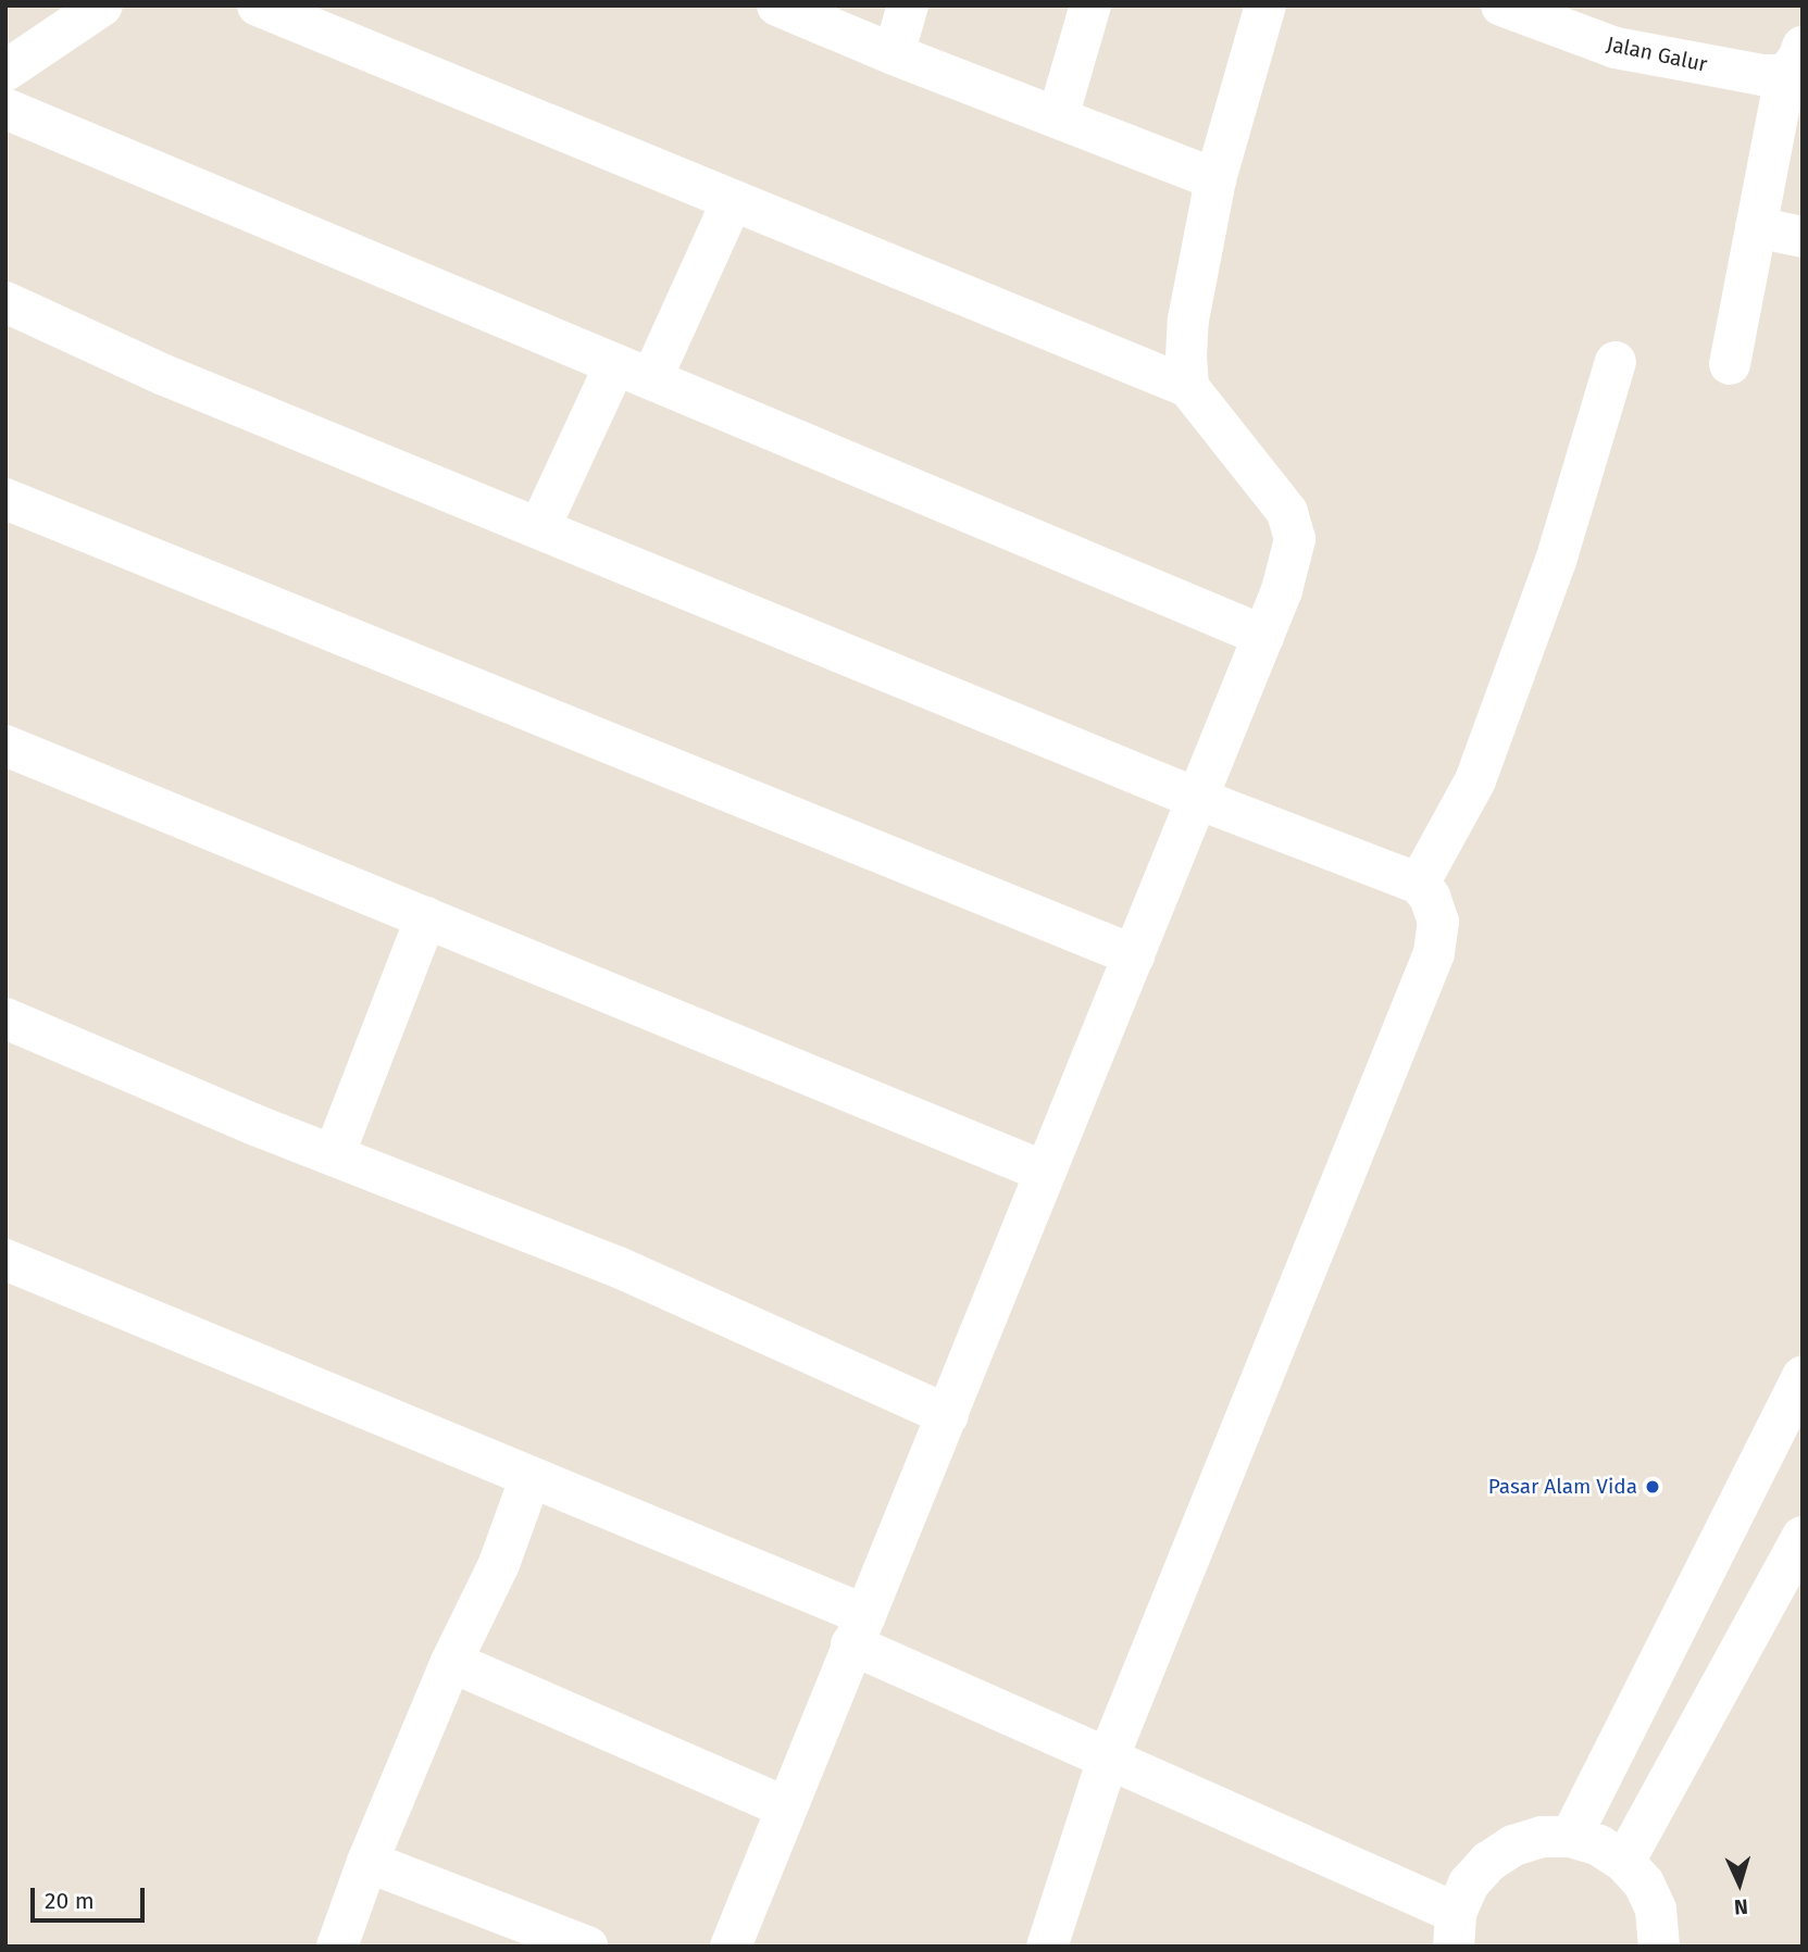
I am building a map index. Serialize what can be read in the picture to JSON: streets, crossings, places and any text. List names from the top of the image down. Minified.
{"streets":{"street":["Jalan Galur"]},"places":["Pasar Alam Vida"],"scale_bar":"20 m","north":"bottom"}
